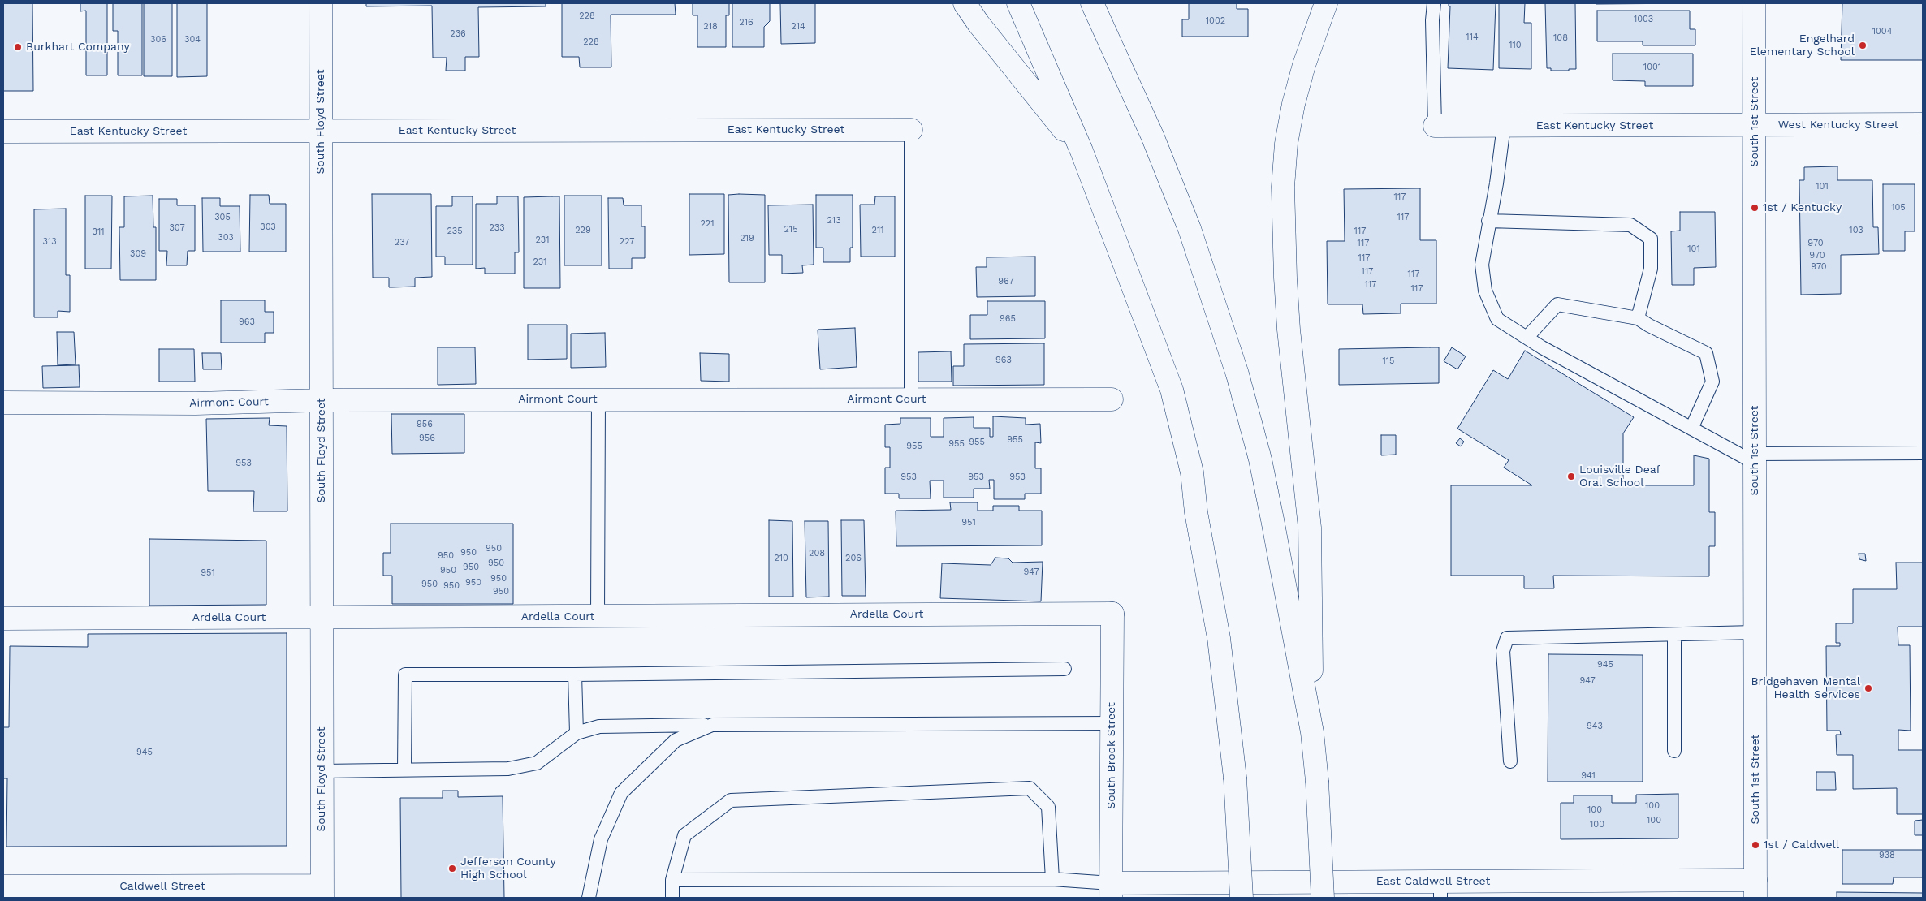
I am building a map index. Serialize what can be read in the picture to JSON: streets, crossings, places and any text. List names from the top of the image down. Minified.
{"streets":{"main road":["South Floyd Street","South 1st Street","West Kentucky Street","East Kentucky Street","Airmont Court","Ardella Court","South Brook Street","East Caldwell Street","Caldwell Street"]},"crossings":[["South Floyd Street","East Kentucky Street"],["South Floyd Street","Airmont Court"],["South Floyd Street","Ardella Court"],["South Floyd Street","Caldwell Street"],["South 1st Street","West Kentucky Street"],["South 1st Street","East Kentucky Street"],["South 1st Street","East Caldwell Street"],["West Kentucky Street","East Kentucky Street"],["Ardella Court","South Brook Street"],["South Brook Street","East Caldwell Street"]],"places":["Engelhard Elementary School","Burkhart Company","1st / Kentucky","Louisville Deaf Oral School","Bridgehaven Mental Health Services","1st / Caldwell","Jefferson County High School"],"house_numbers":["228","1003","1002","216","218","214","1004","236","114","108","306","304","228","110","1001","101","117","105","305","117","213","221","303","307","233","215","229","211","103","235","117","311","303","219","231","313","227","237","117","970","101","309","970","117","231","970","117","117","967","117","117","965","963","963","115","956","956","955","955","955","955","953","953","953","953","951","950","950","208","950","210","206","950","950","950","947","951","950","950","950","950","950","945","947","943","945","941","100","100","100","100","938"]}
